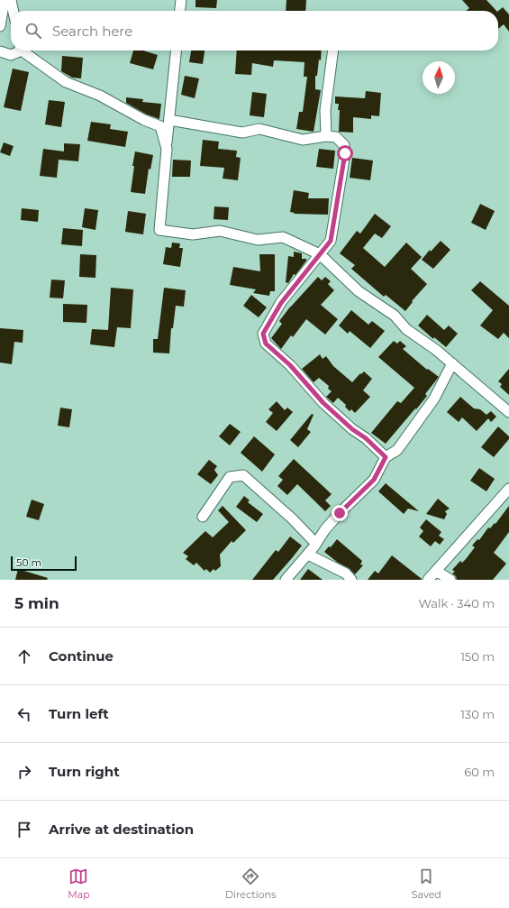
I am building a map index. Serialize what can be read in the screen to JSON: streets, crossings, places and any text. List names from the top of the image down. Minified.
{"scale_bar":"50 m","north":"top","page":{"search":"Search here","scale":"50 m","heading":["5 min","Walk · 340 m"],"list":[["Continue","150 m"],["Turn left","130 m"],["Turn right","60 m"],"Arrive at destination"],"nav":["Map","Directions","Saved"]}}
